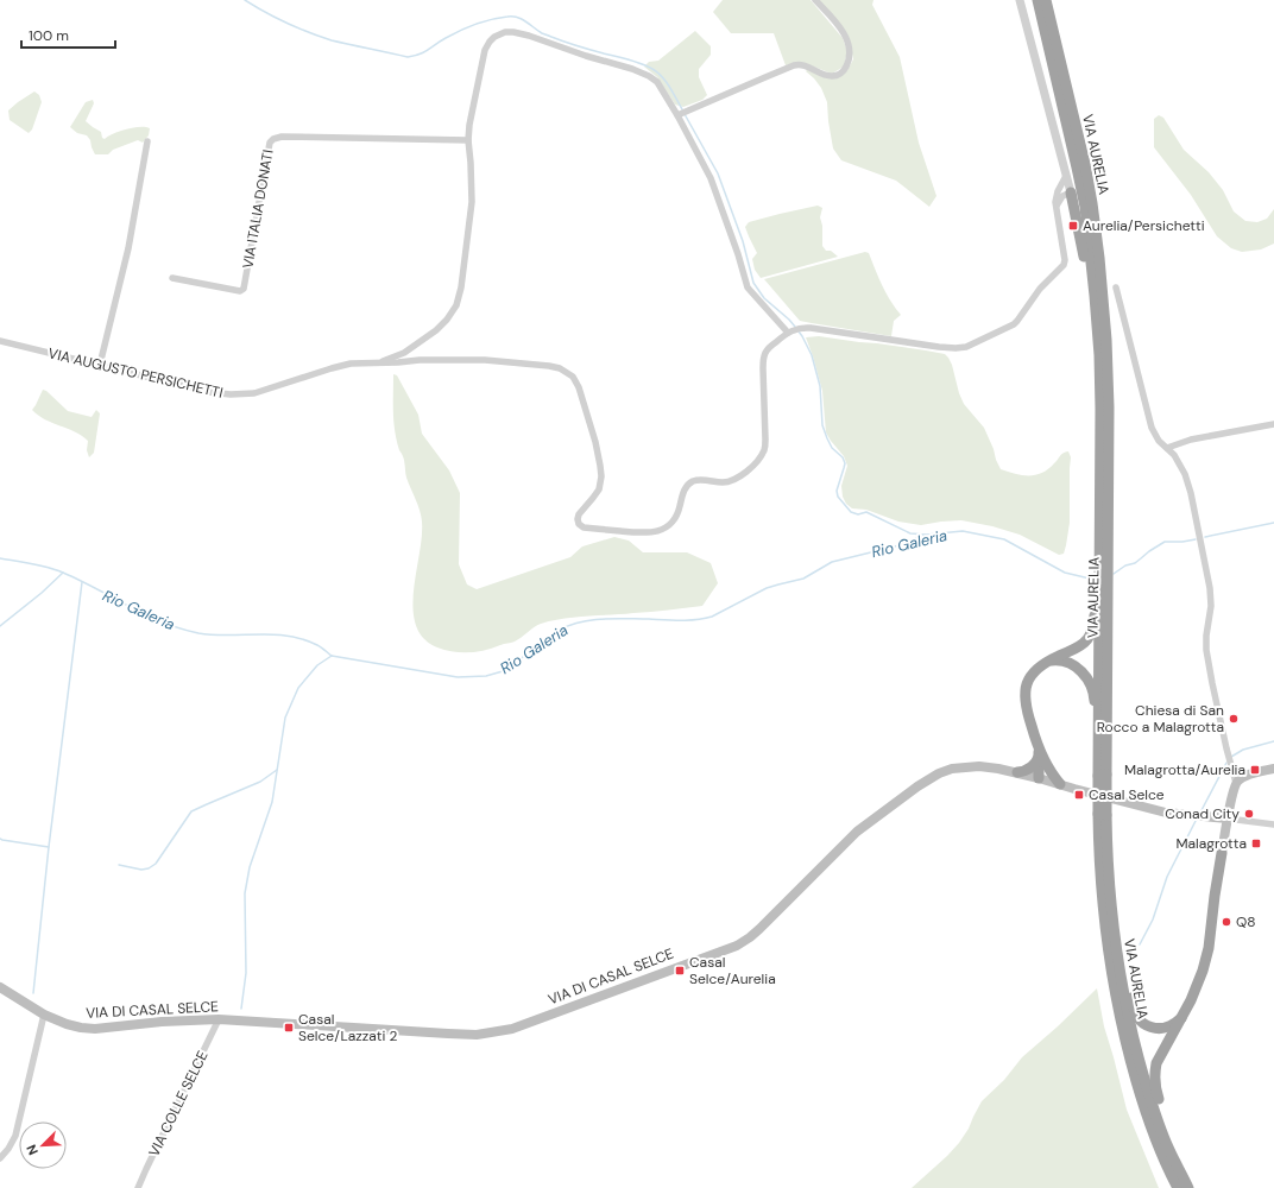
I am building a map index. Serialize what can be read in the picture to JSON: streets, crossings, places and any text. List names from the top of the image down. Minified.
{"streets":{"highway":["VIA AURELIA"],"main road":["VIA DI CASAL SELCE"],"street":["VIA ITALIA DONATI","VIA AUGUSTO PERSICHETTI","VIA COLLE SELCE"]},"crossings":[["VIA DI CASAL SELCE","VIA COLLE SELCE"]],"water":["Rio Galeria"],"places":{"transit":["Aurelia/Persichetti","Malagrotta/Aurelia","Casal Selce","Malagrotta","Casal Selce/Aurelia","Casal Selce/Lazzati 2"],"other":["Chiesa di San Rocco a Malagrotta","Conad City","Q8"]},"scale_bar":"100 m","north":"bottom left"}
